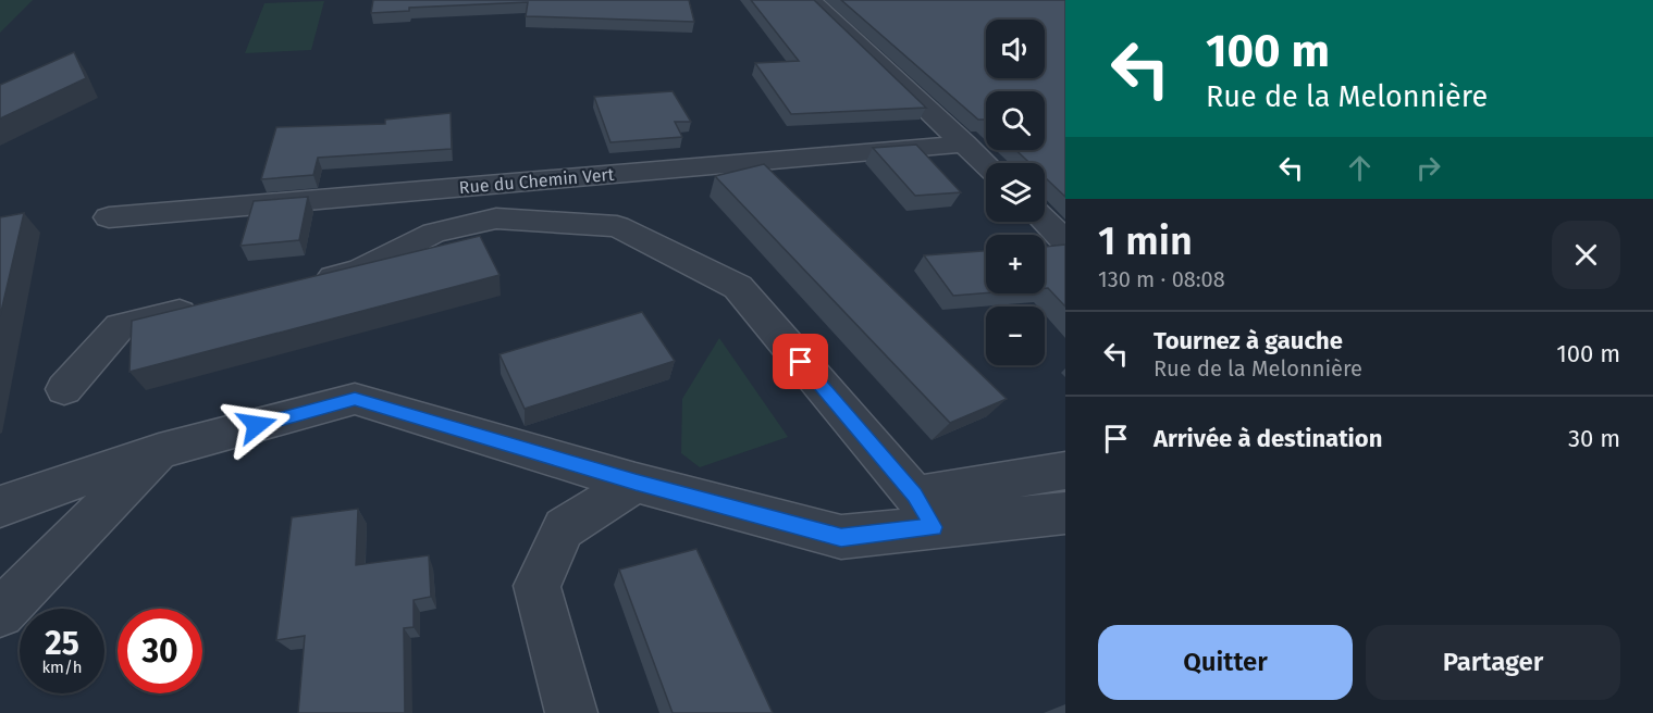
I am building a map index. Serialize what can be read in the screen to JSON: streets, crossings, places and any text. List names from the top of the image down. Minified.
{"streets":{"street":["Rue du Chemin Vert"]},"page":{"turn":["100 m","Rue de la Melonnière"],"map_buttons":["+","−"],"heading":["1 min","130 m · 08:08"],"list":[{"name":"Tournez à gauche","note":"Rue de la Melonnière","value":"100 m"},{"name":"Arrivée à destination","value":"30 m"}],"speed":"25 km/h","limit":"30","buttons":["Quitter","Partager"]}}
